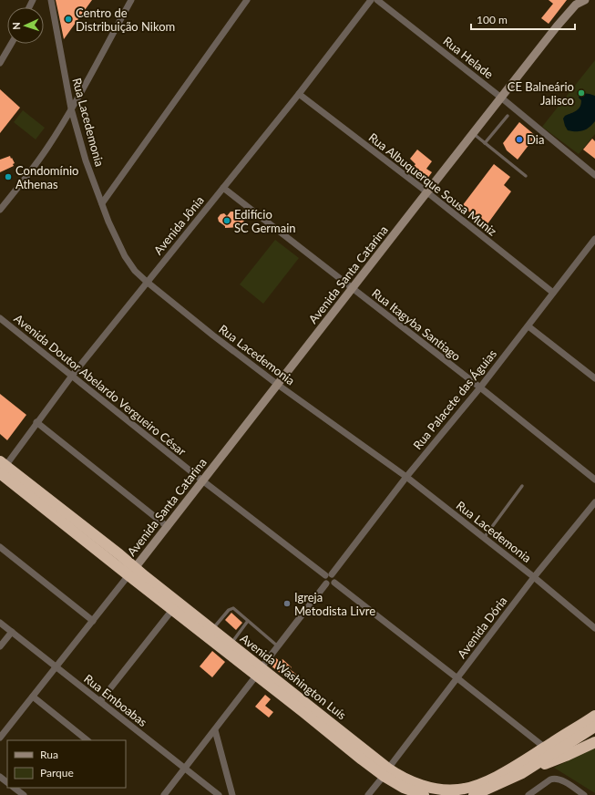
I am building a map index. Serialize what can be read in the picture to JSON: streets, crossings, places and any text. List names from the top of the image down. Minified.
{"streets":{"highway":["Avenida Washington Luís"],"street":["Rua Helade","Rua Lacedemonia","Rua Albuquerque Sousa Muniz","Avenida Jônia","Avenida Santa Catarina","Rua Itagyba Santiago","Avenida Doutor Abelardo Vergueiro César","Rua Palacete das Águias","Avenida Dória","Rua Emboabas"]},"crossings":[["Rua Helade","Avenida Santa Catarina"],["Rua Lacedemonia","Avenida Jônia"],["Rua Lacedemonia","Avenida Santa Catarina"],["Rua Lacedemonia","Rua Palacete das Águias"],["Rua Lacedemonia","Avenida Dória"],["Rua Albuquerque Sousa Muniz","Avenida Jônia"],["Rua Albuquerque Sousa Muniz","Avenida Santa Catarina"],["Rua Albuquerque Sousa Muniz","Rua Palacete das Águias"],["Avenida Jônia","Rua Itagyba Santiago"],["Avenida Jônia","Avenida Doutor Abelardo Vergueiro César"],["Avenida Jônia","Avenida Washington Luís"],["Avenida Santa Catarina","Rua Itagyba Santiago"],["Avenida Santa Catarina","Avenida Doutor Abelardo Vergueiro César"],["Avenida Santa Catarina","Avenida Washington Luís"],["Rua Itagyba Santiago","Rua Palacete das Águias"],["Avenida Doutor Abelardo Vergueiro César","Rua Palacete das Águias"],["Avenida Dória","Avenida Washington Luís"]],"places":["Centro de Distribuição Nikom","CE Balneário Jalisco","Dia","Condomínio Athenas","Edifício SC Germain","Igreja Metodista Livre"],"legend":["Rua","Parque"],"scale_bar":"100 m","north":"left"}
